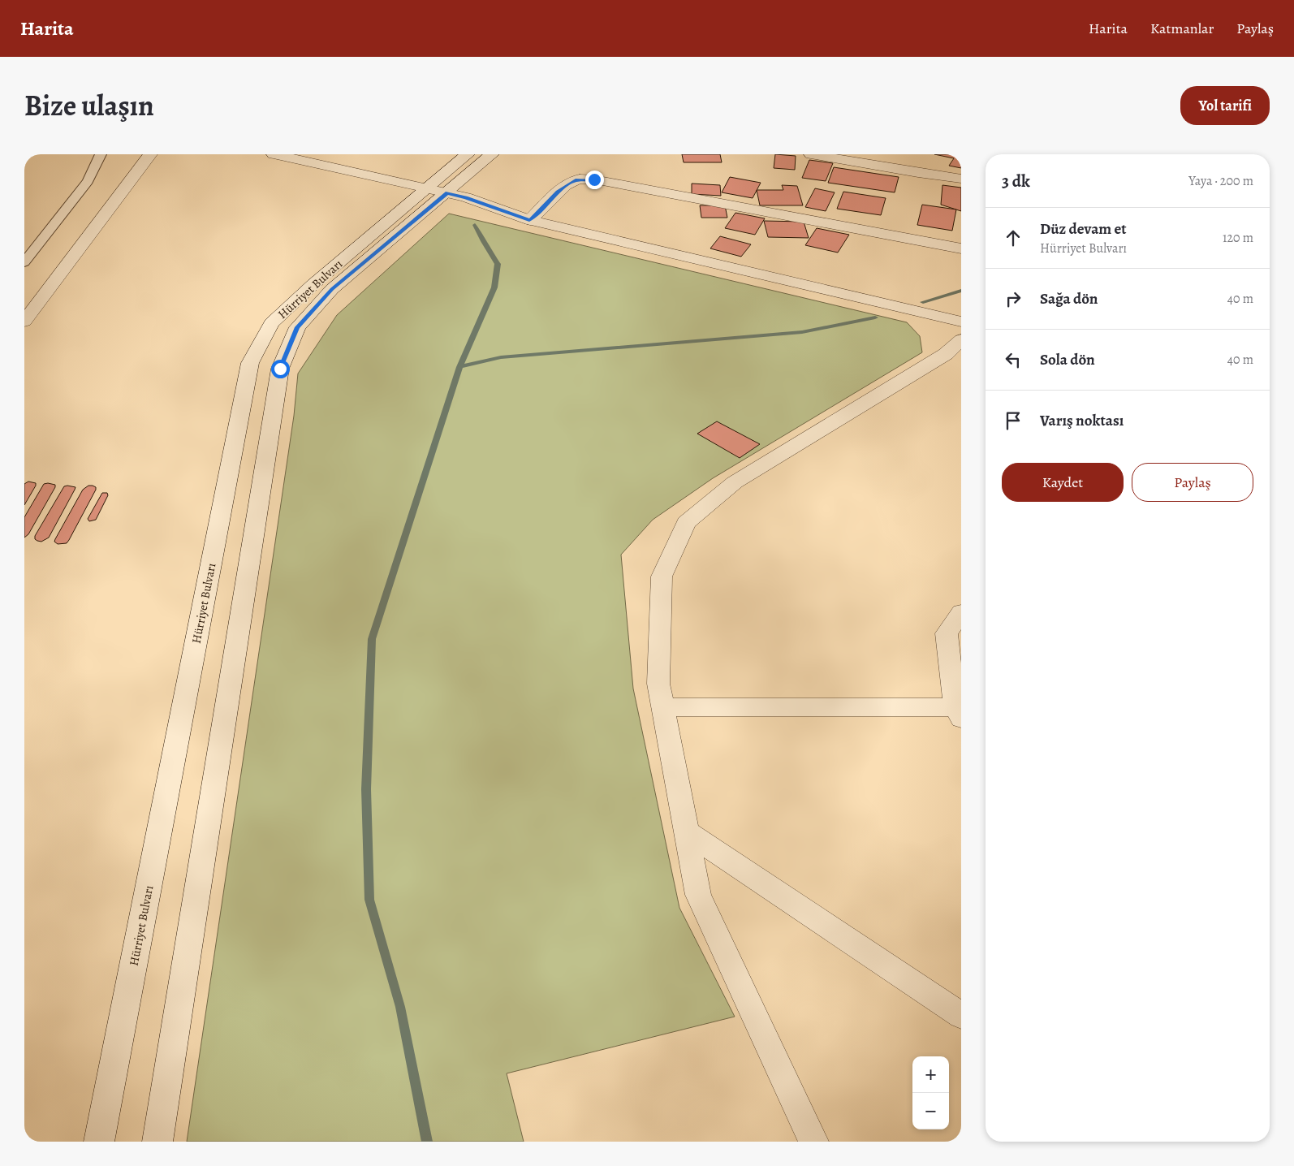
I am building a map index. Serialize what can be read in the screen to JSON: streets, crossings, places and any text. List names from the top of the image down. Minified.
{"streets":{"street":["Hürriyet Bulvarı"]},"page":{"header":"Harita","nav":["Harita","Katmanlar","Paylaş"],"title":"Bize ulaşın","buttons":["Yol tarifi",["Kaydet","Paylaş"]],"heading":["3 dk","Yaya · 200 m"],"list":[["Düz devam et","Hürriyet Bulvarı","120 m"],["Sağa dön","40 m"],["Sola dön","40 m"],"Varış noktası"],"map_buttons":["+","−"]}}
